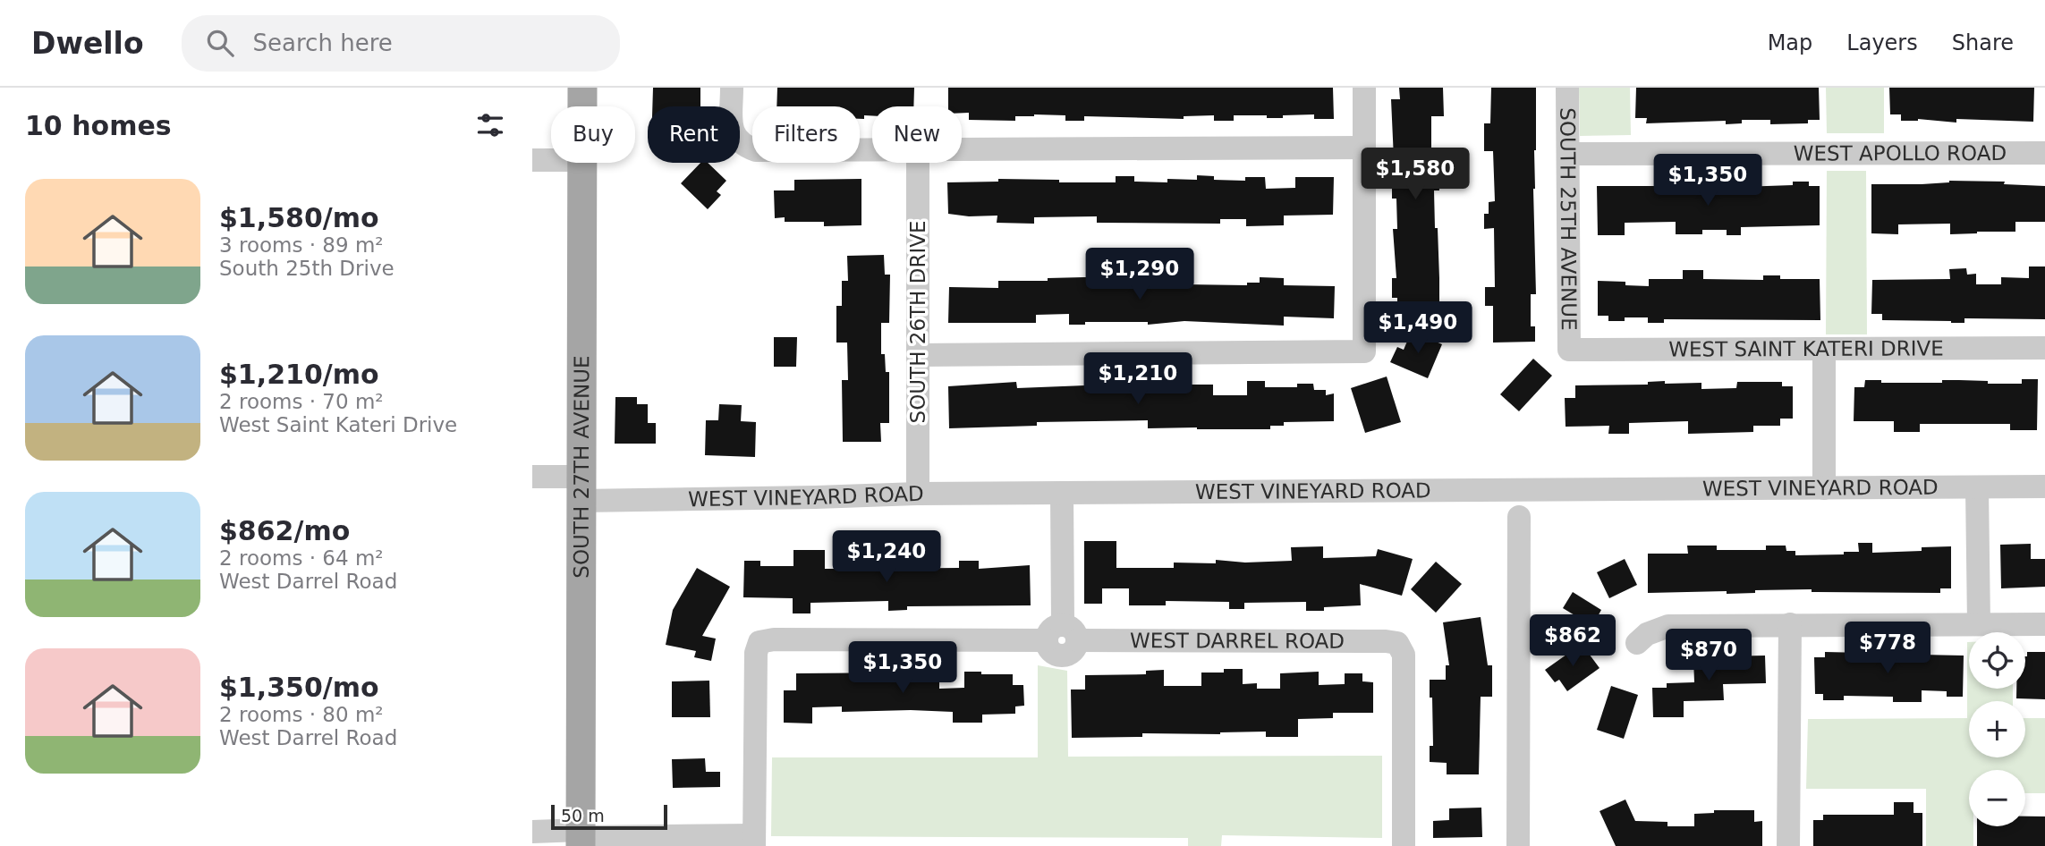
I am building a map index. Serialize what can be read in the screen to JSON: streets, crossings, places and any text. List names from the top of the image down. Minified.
{"streets":{"main road":["SOUTH 27TH AVENUE"],"street":["WEST APOLLO ROAD","SOUTH 25TH AVENUE","SOUTH 26TH DRIVE","WEST SAINT KATERI DRIVE","WEST VINEYARD ROAD","WEST DARREL ROAD"]},"crossings":[["WEST APOLLO ROAD","SOUTH 25TH AVENUE"],["SOUTH 25TH AVENUE","WEST SAINT KATERI DRIVE"],["SOUTH 26TH DRIVE","WEST VINEYARD ROAD"],["SOUTH 27TH AVENUE","WEST VINEYARD ROAD"]],"scale_bar":"50 m","page":{"header":"Dwello","search":"Search here","nav":["Map","Layers","Share"],"heading":"10 homes","chip":["Buy","Rent","Filters","New"],"price":["$1,580","$1,350","$1,290","$1,490","$1,210","$1,240","$862","$778","$870","$1,350"],"list":[{"name":"$1,580/mo","note":"3 rooms · 89 m² · South 25th Drive"},{"name":"$1,210/mo","note":"2 rooms · 70 m² · West Saint Kateri Drive"},{"name":"$862/mo","note":"2 rooms · 64 m² · West Darrel Road"},{"name":"$1,350/mo","note":"2 rooms · 80 m² · West Darrel Road"}],"map_buttons":["+","−"],"scale":"50 m"}}
